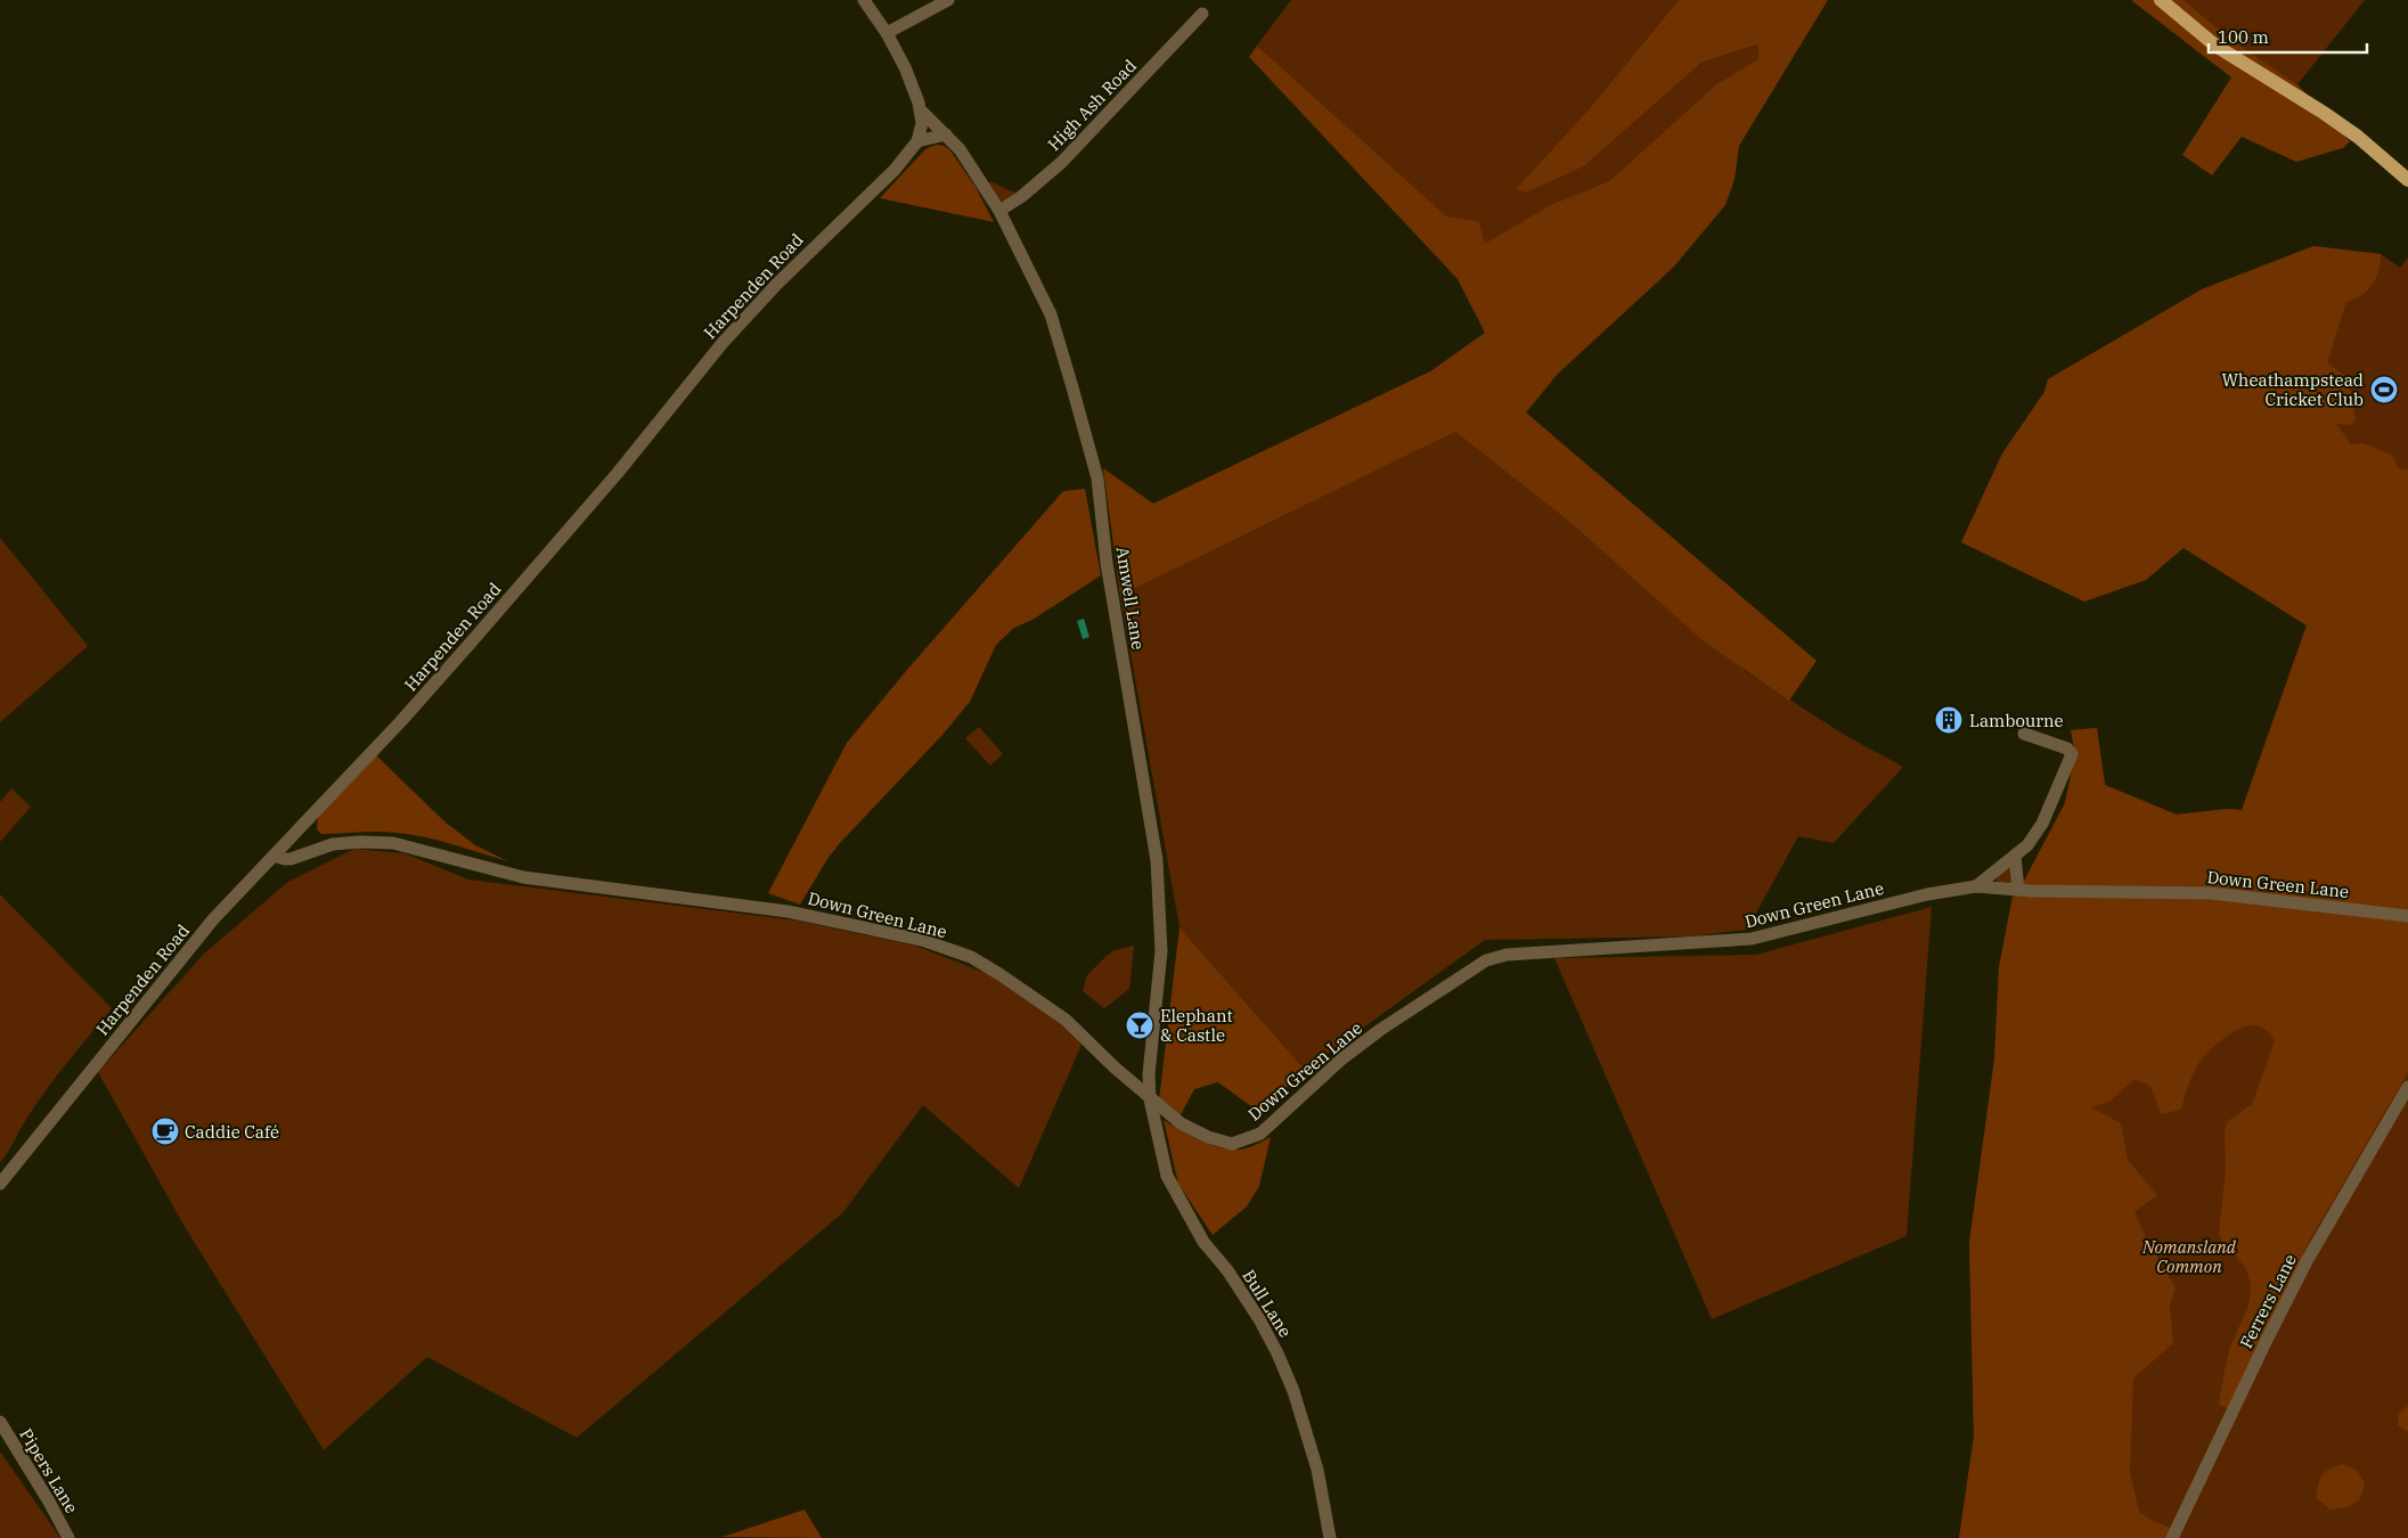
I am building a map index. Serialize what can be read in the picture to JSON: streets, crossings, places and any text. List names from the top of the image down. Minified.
{"streets":{"street":["High Ash Road","Harpenden Road","Amwell Lane","Down Green Lane","Ferrers Lane","Bull Lane","Pipers Lane"]},"crossings":[["High Ash Road","Amwell Lane"],["Harpenden Road","Amwell Lane"],["Harpenden Road","Down Green Lane"],["Amwell Lane","Down Green Lane"],["Amwell Lane","Bull Lane"],["Down Green Lane","Bull Lane"]],"parks":["Nomansland Common"],"places":{"sports":["Wheathampstead Cricket Club"],"building":["Lambourne"],"bar":["Elephant & Castle"],"cafe":["Caddie Café"]},"scale_bar":"100 m"}
